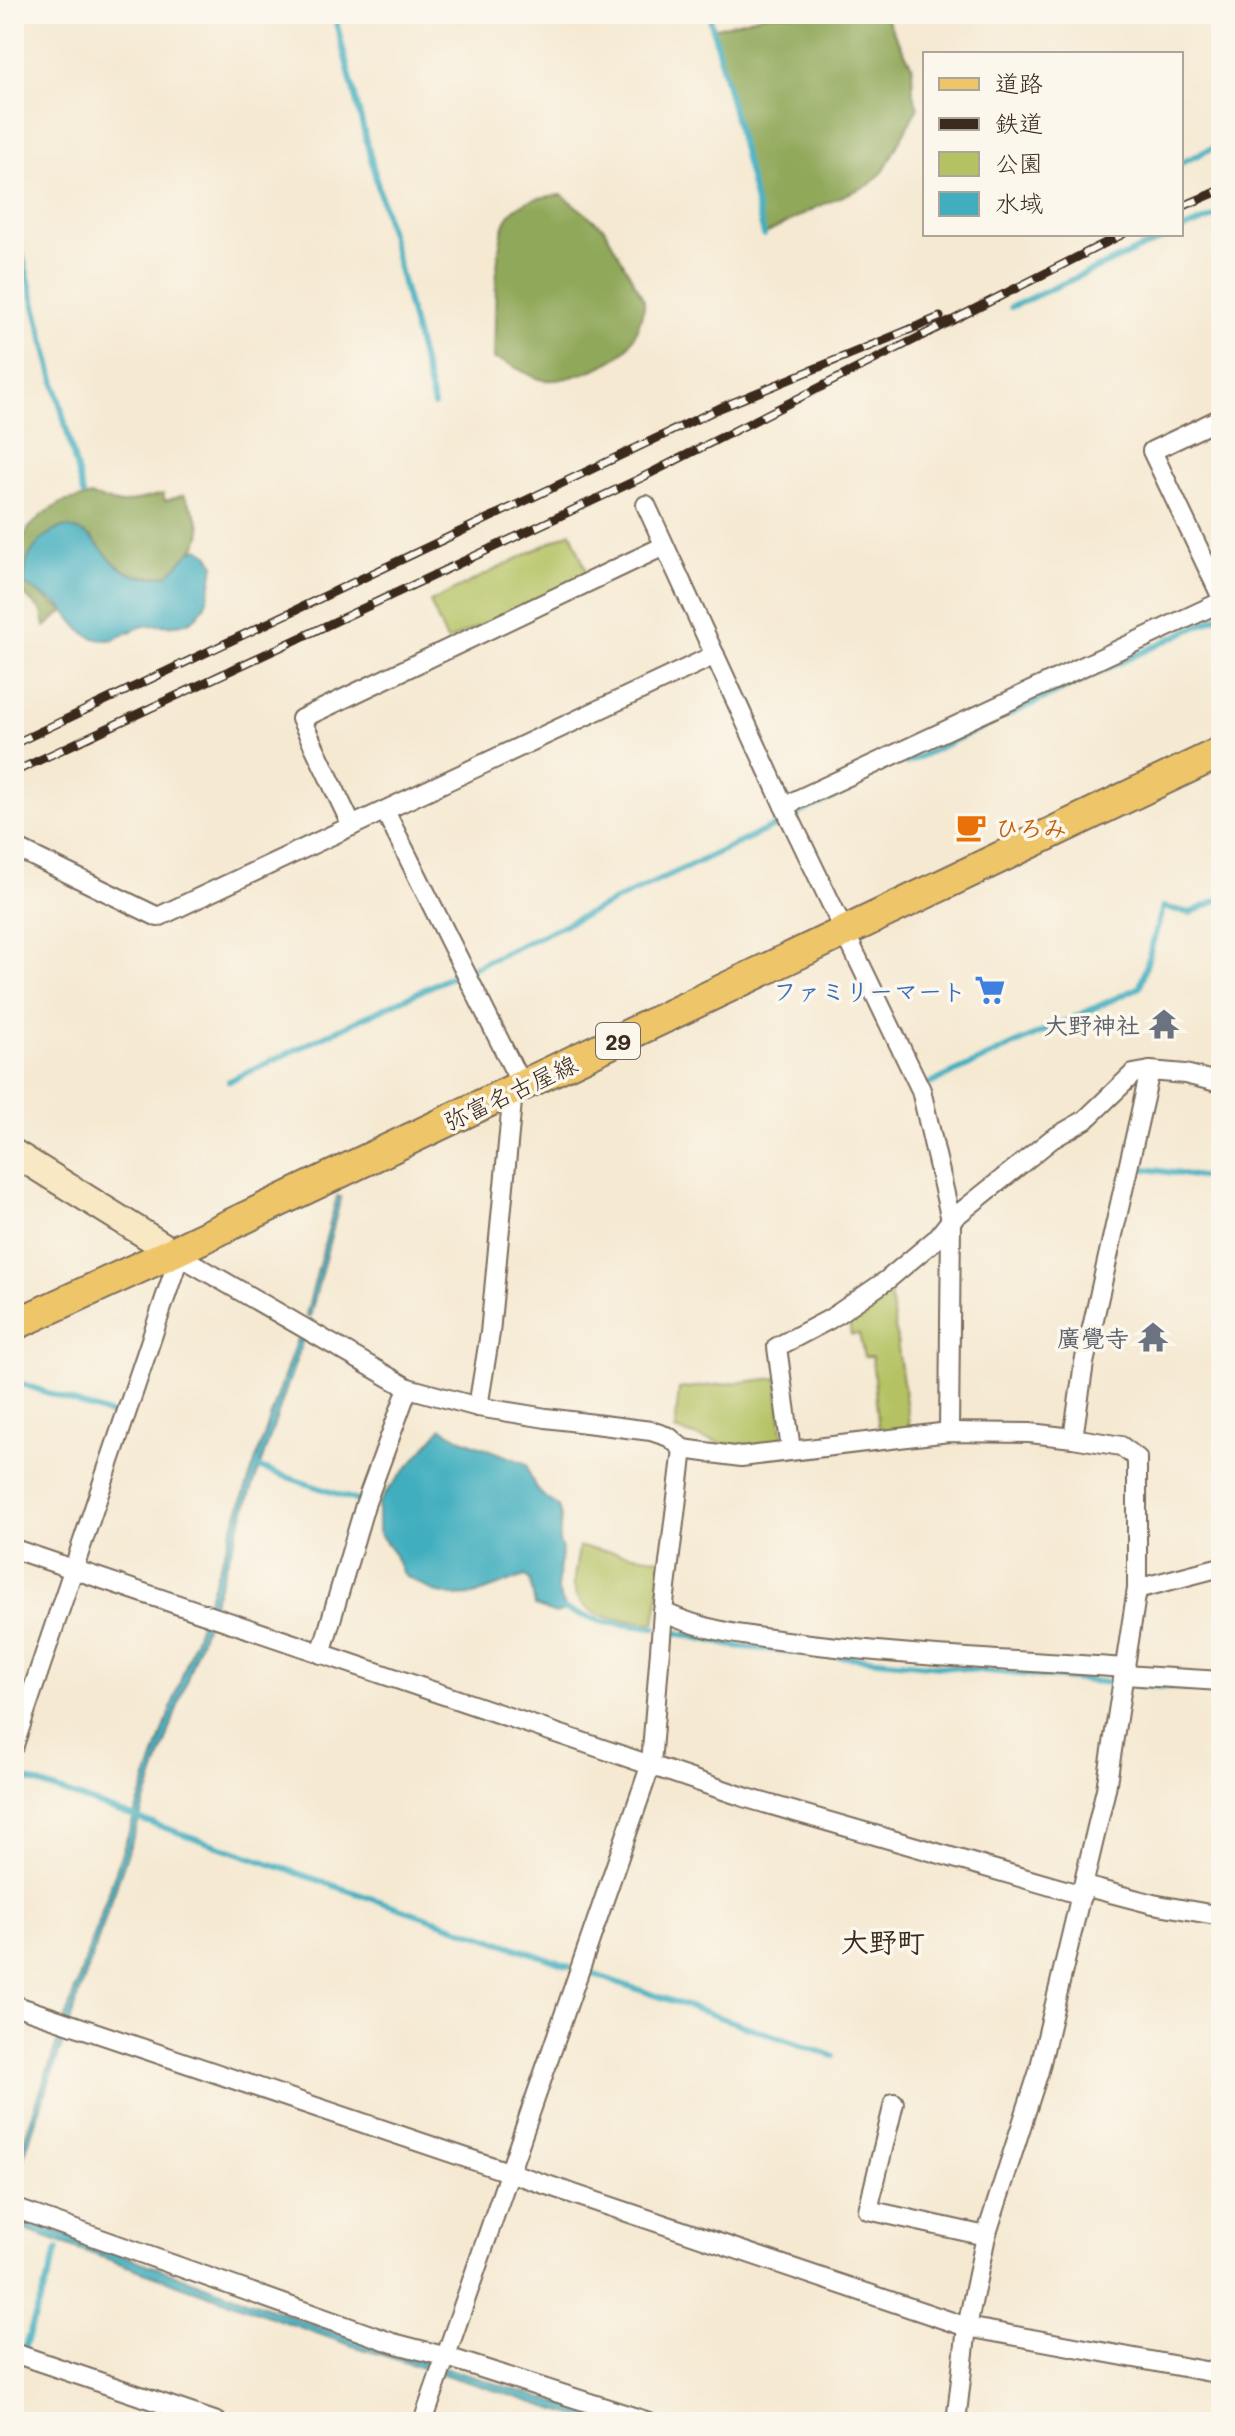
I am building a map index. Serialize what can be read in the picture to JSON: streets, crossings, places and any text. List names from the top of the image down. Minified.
{"streets":{"main road":["29","弥富名古屋線"]},"districts":["大野町"],"places":{"cafe":["ひろみ"],"supermarket":["ファミリーマート"],"temple":["大野神社","廣覺寺"]},"legend":["道路","鉄道","公園","水域"]}
